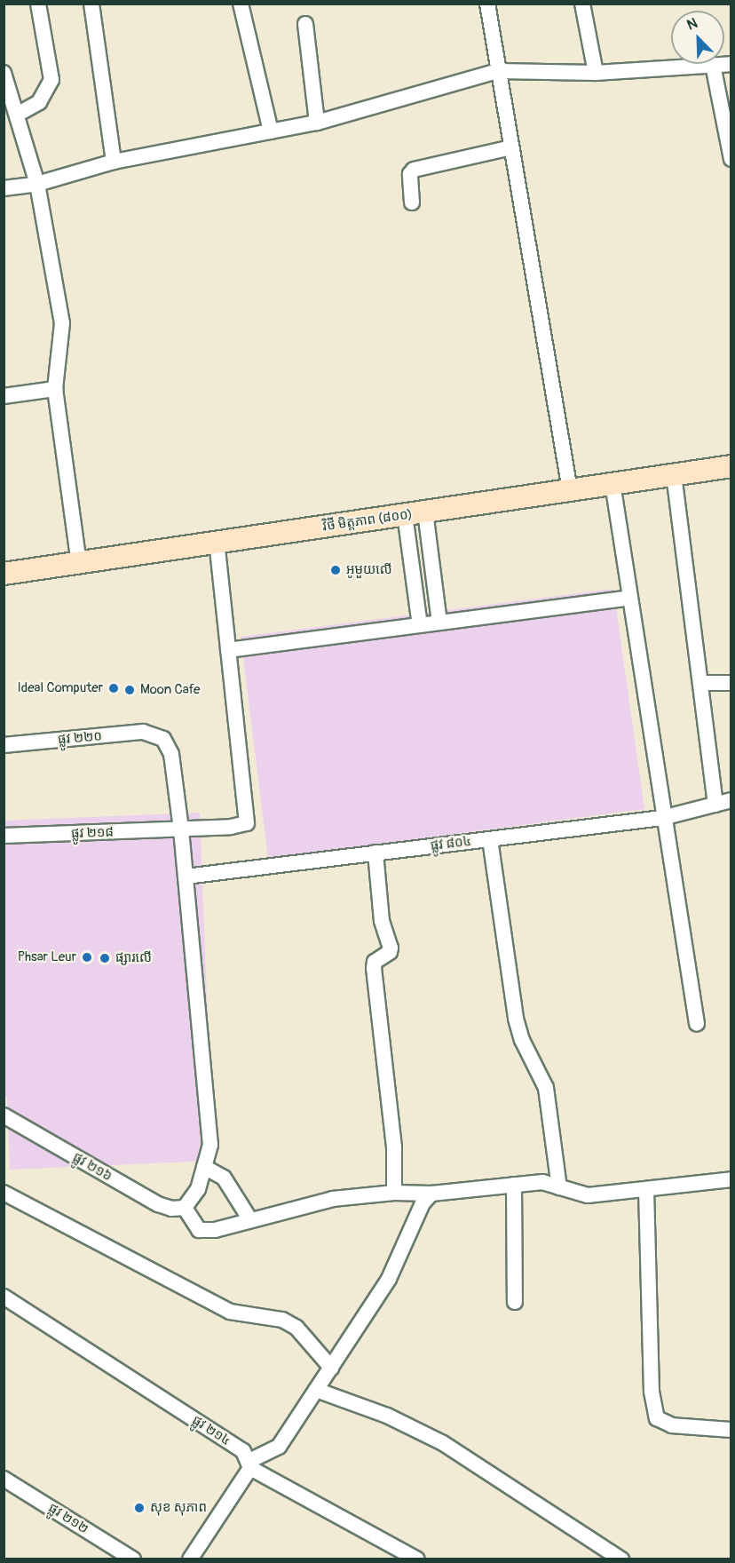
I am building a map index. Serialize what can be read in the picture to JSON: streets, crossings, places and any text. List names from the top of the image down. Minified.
{"streets":{"main road":["វិថី មិត្តភាព (៨០០)"],"street":["ផ្លូវ ២២០","ផ្លូវ ២១៨","ផ្លូវ ៨០៤","ផ្លូវ ២១៦","ផ្លូវ ២១៤","ផ្លូវ ២១២"]},"crossings":[["ផ្លូវ ២២០","ផ្លូវ ២១៨"]],"places":["អូមួយលេី","Ideal Computer","Moon Cafe","Phsar Leur","ផ្សារលើ","សុខ សុភាព"],"north":"top left"}
